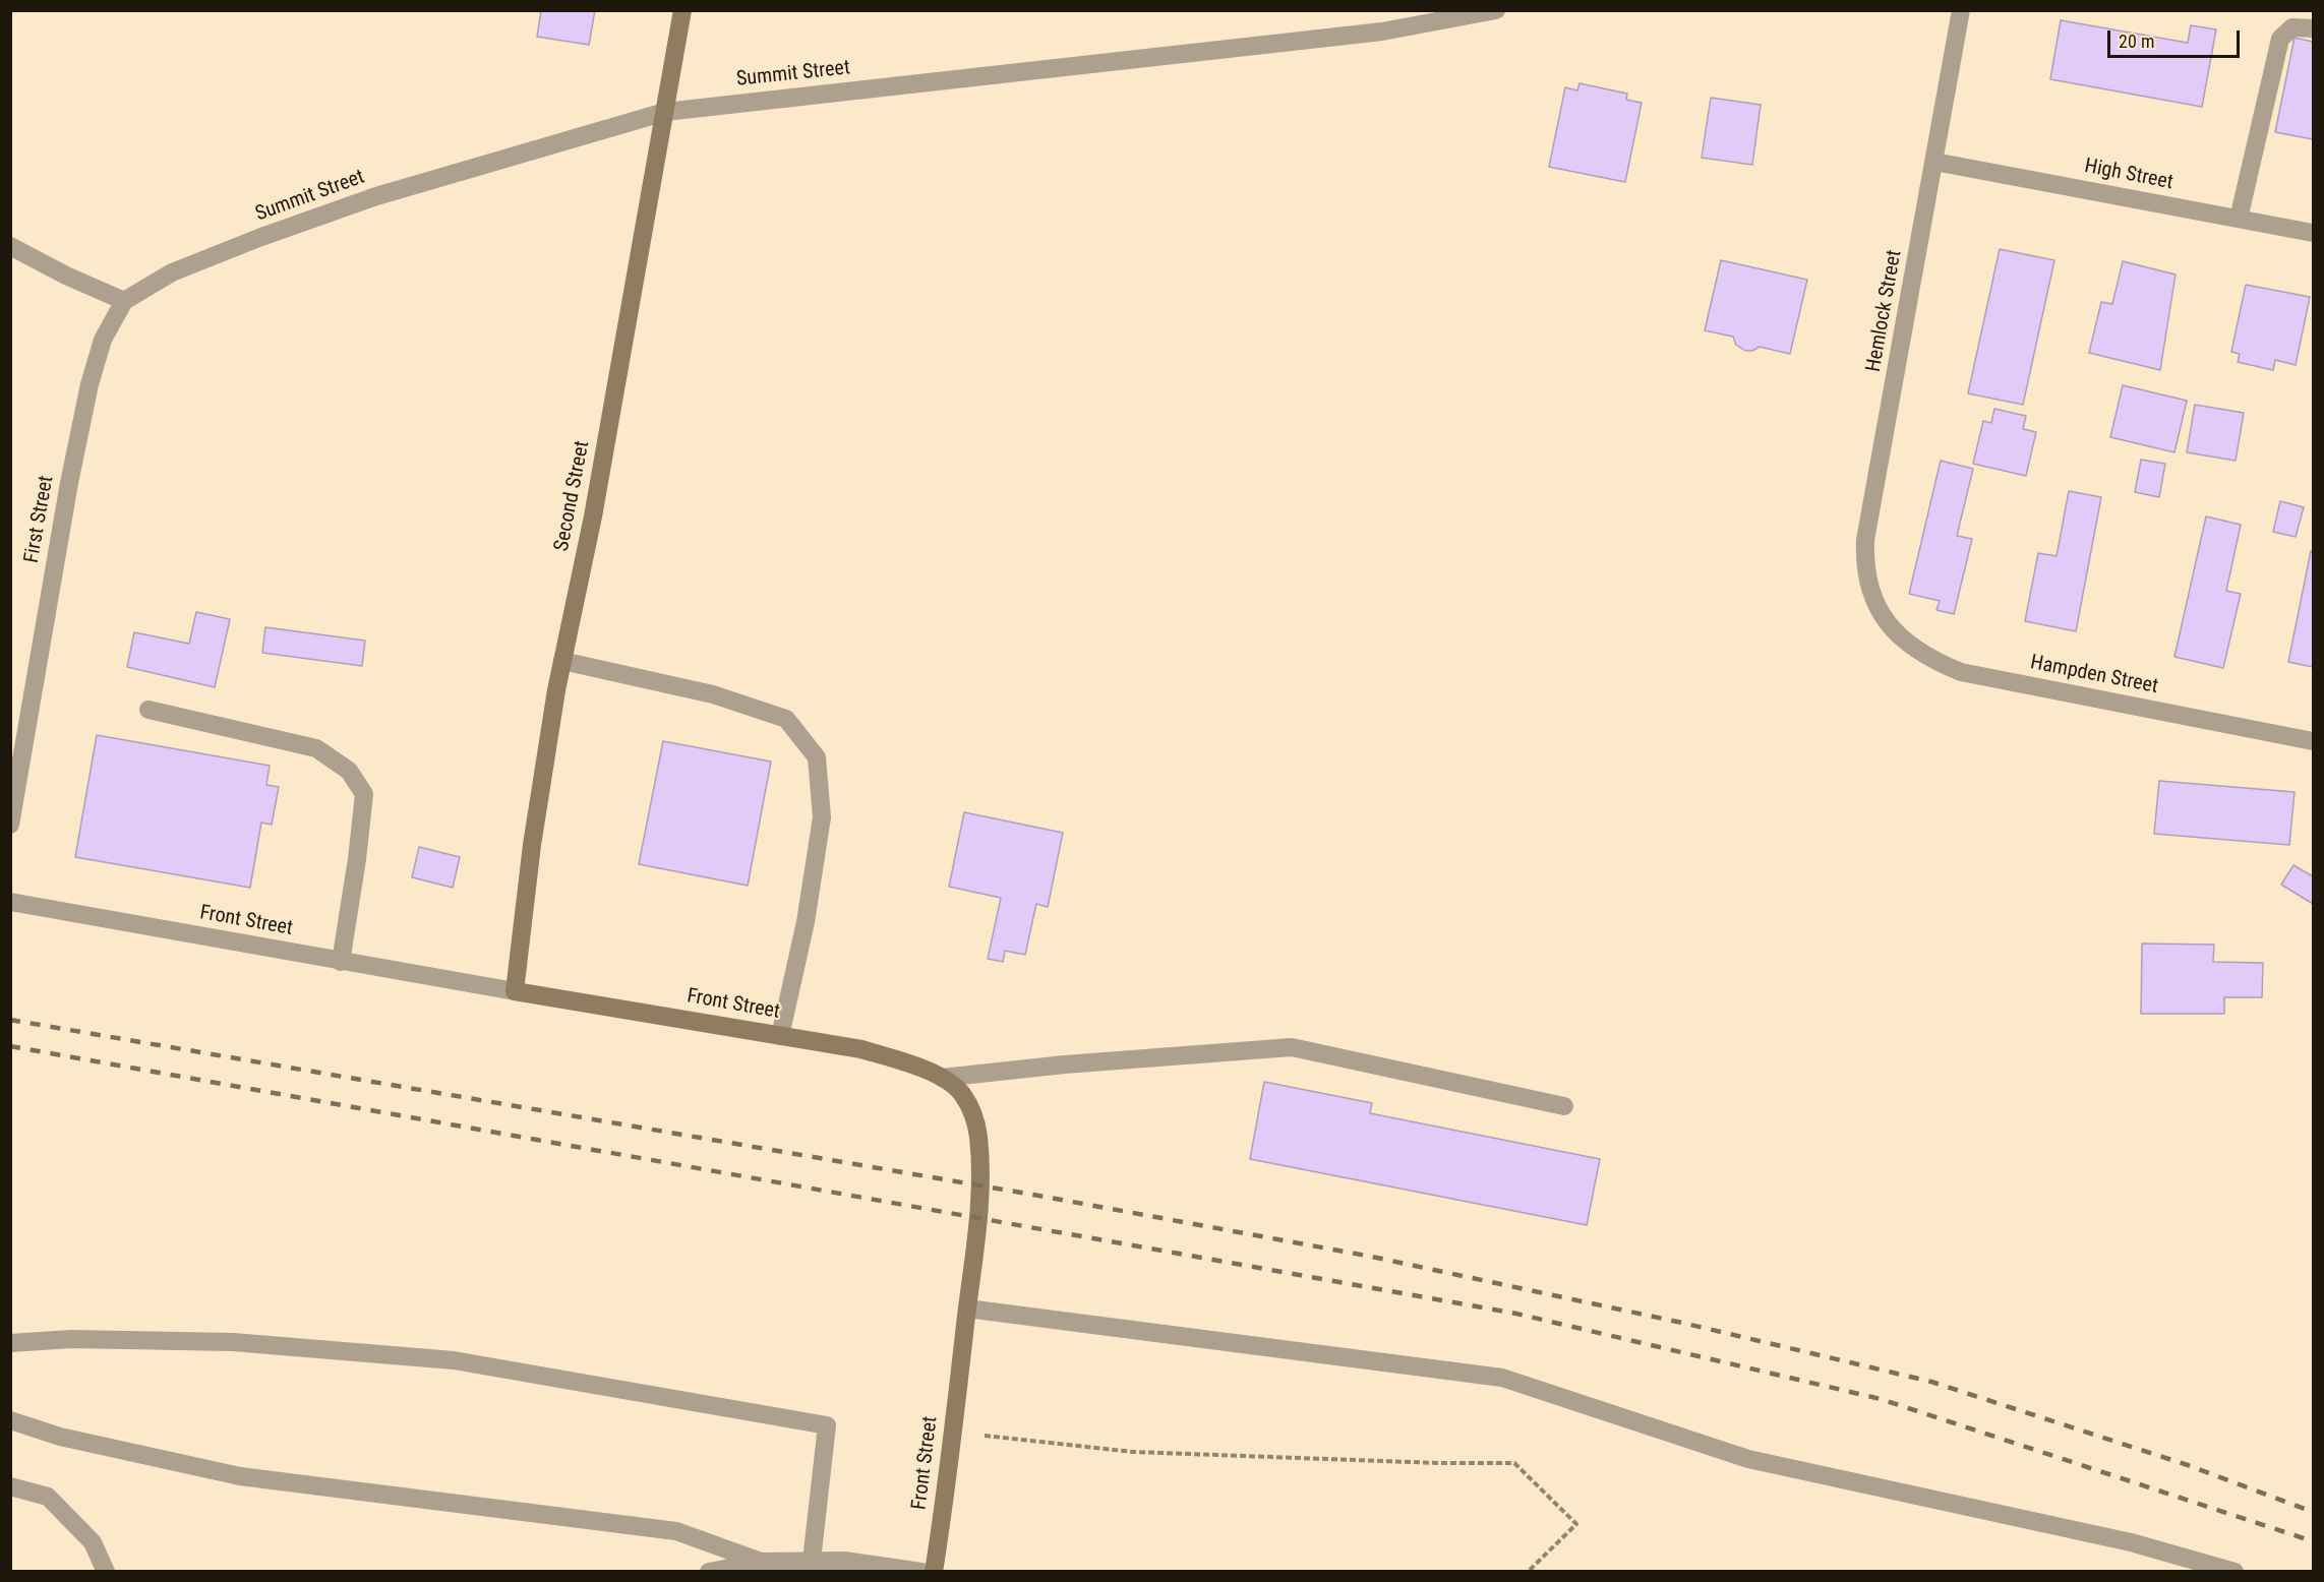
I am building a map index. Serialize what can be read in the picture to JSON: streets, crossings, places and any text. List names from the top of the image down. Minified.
{"streets":{"main road":["Second Street","Front Street"],"street":["Summit Street","High Street","Hemlock Street","First Street","Hampden Street"]},"crossings":[["Summit Street","Second Street"],["Summit Street","First Street"],["High Street","Hemlock Street"],["Hemlock Street","Hampden Street"],["Second Street","Front Street"]],"scale_bar":"20 m"}
